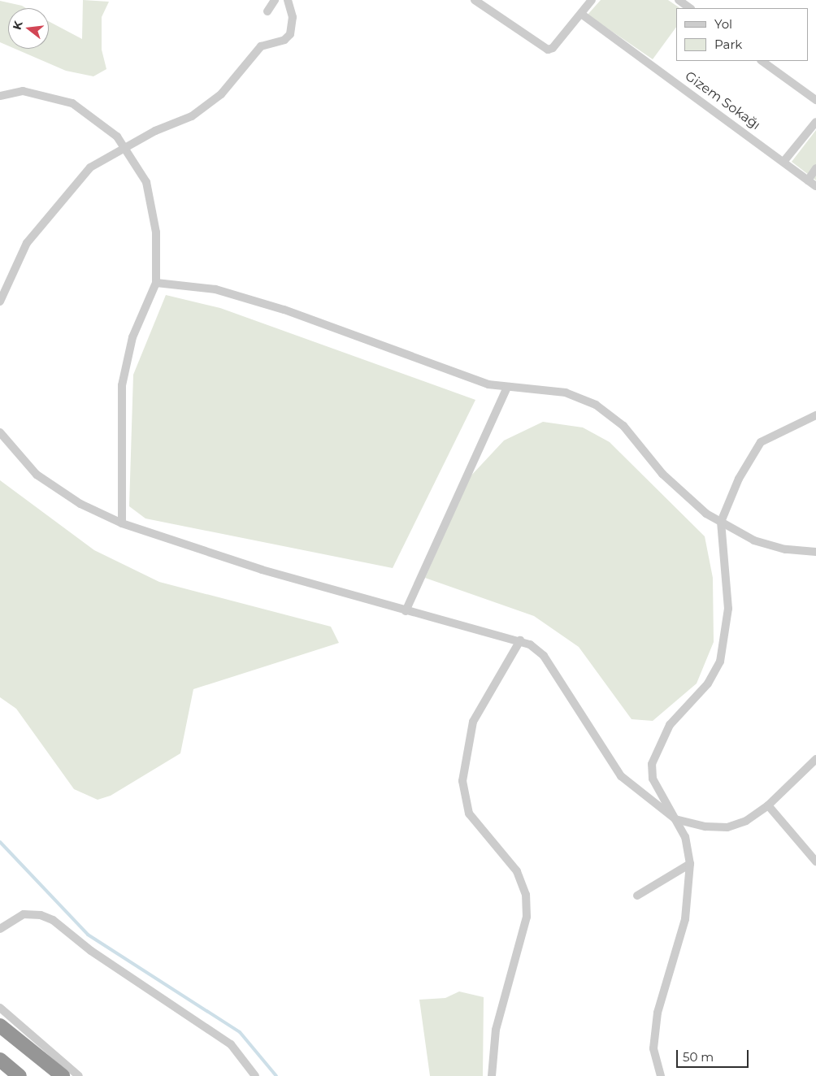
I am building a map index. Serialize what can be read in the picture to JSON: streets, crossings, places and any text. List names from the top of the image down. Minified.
{"streets":{"street":["Gizem Sokağı"]},"legend":["Yol","Park"],"scale_bar":"50 m","north":"left"}
